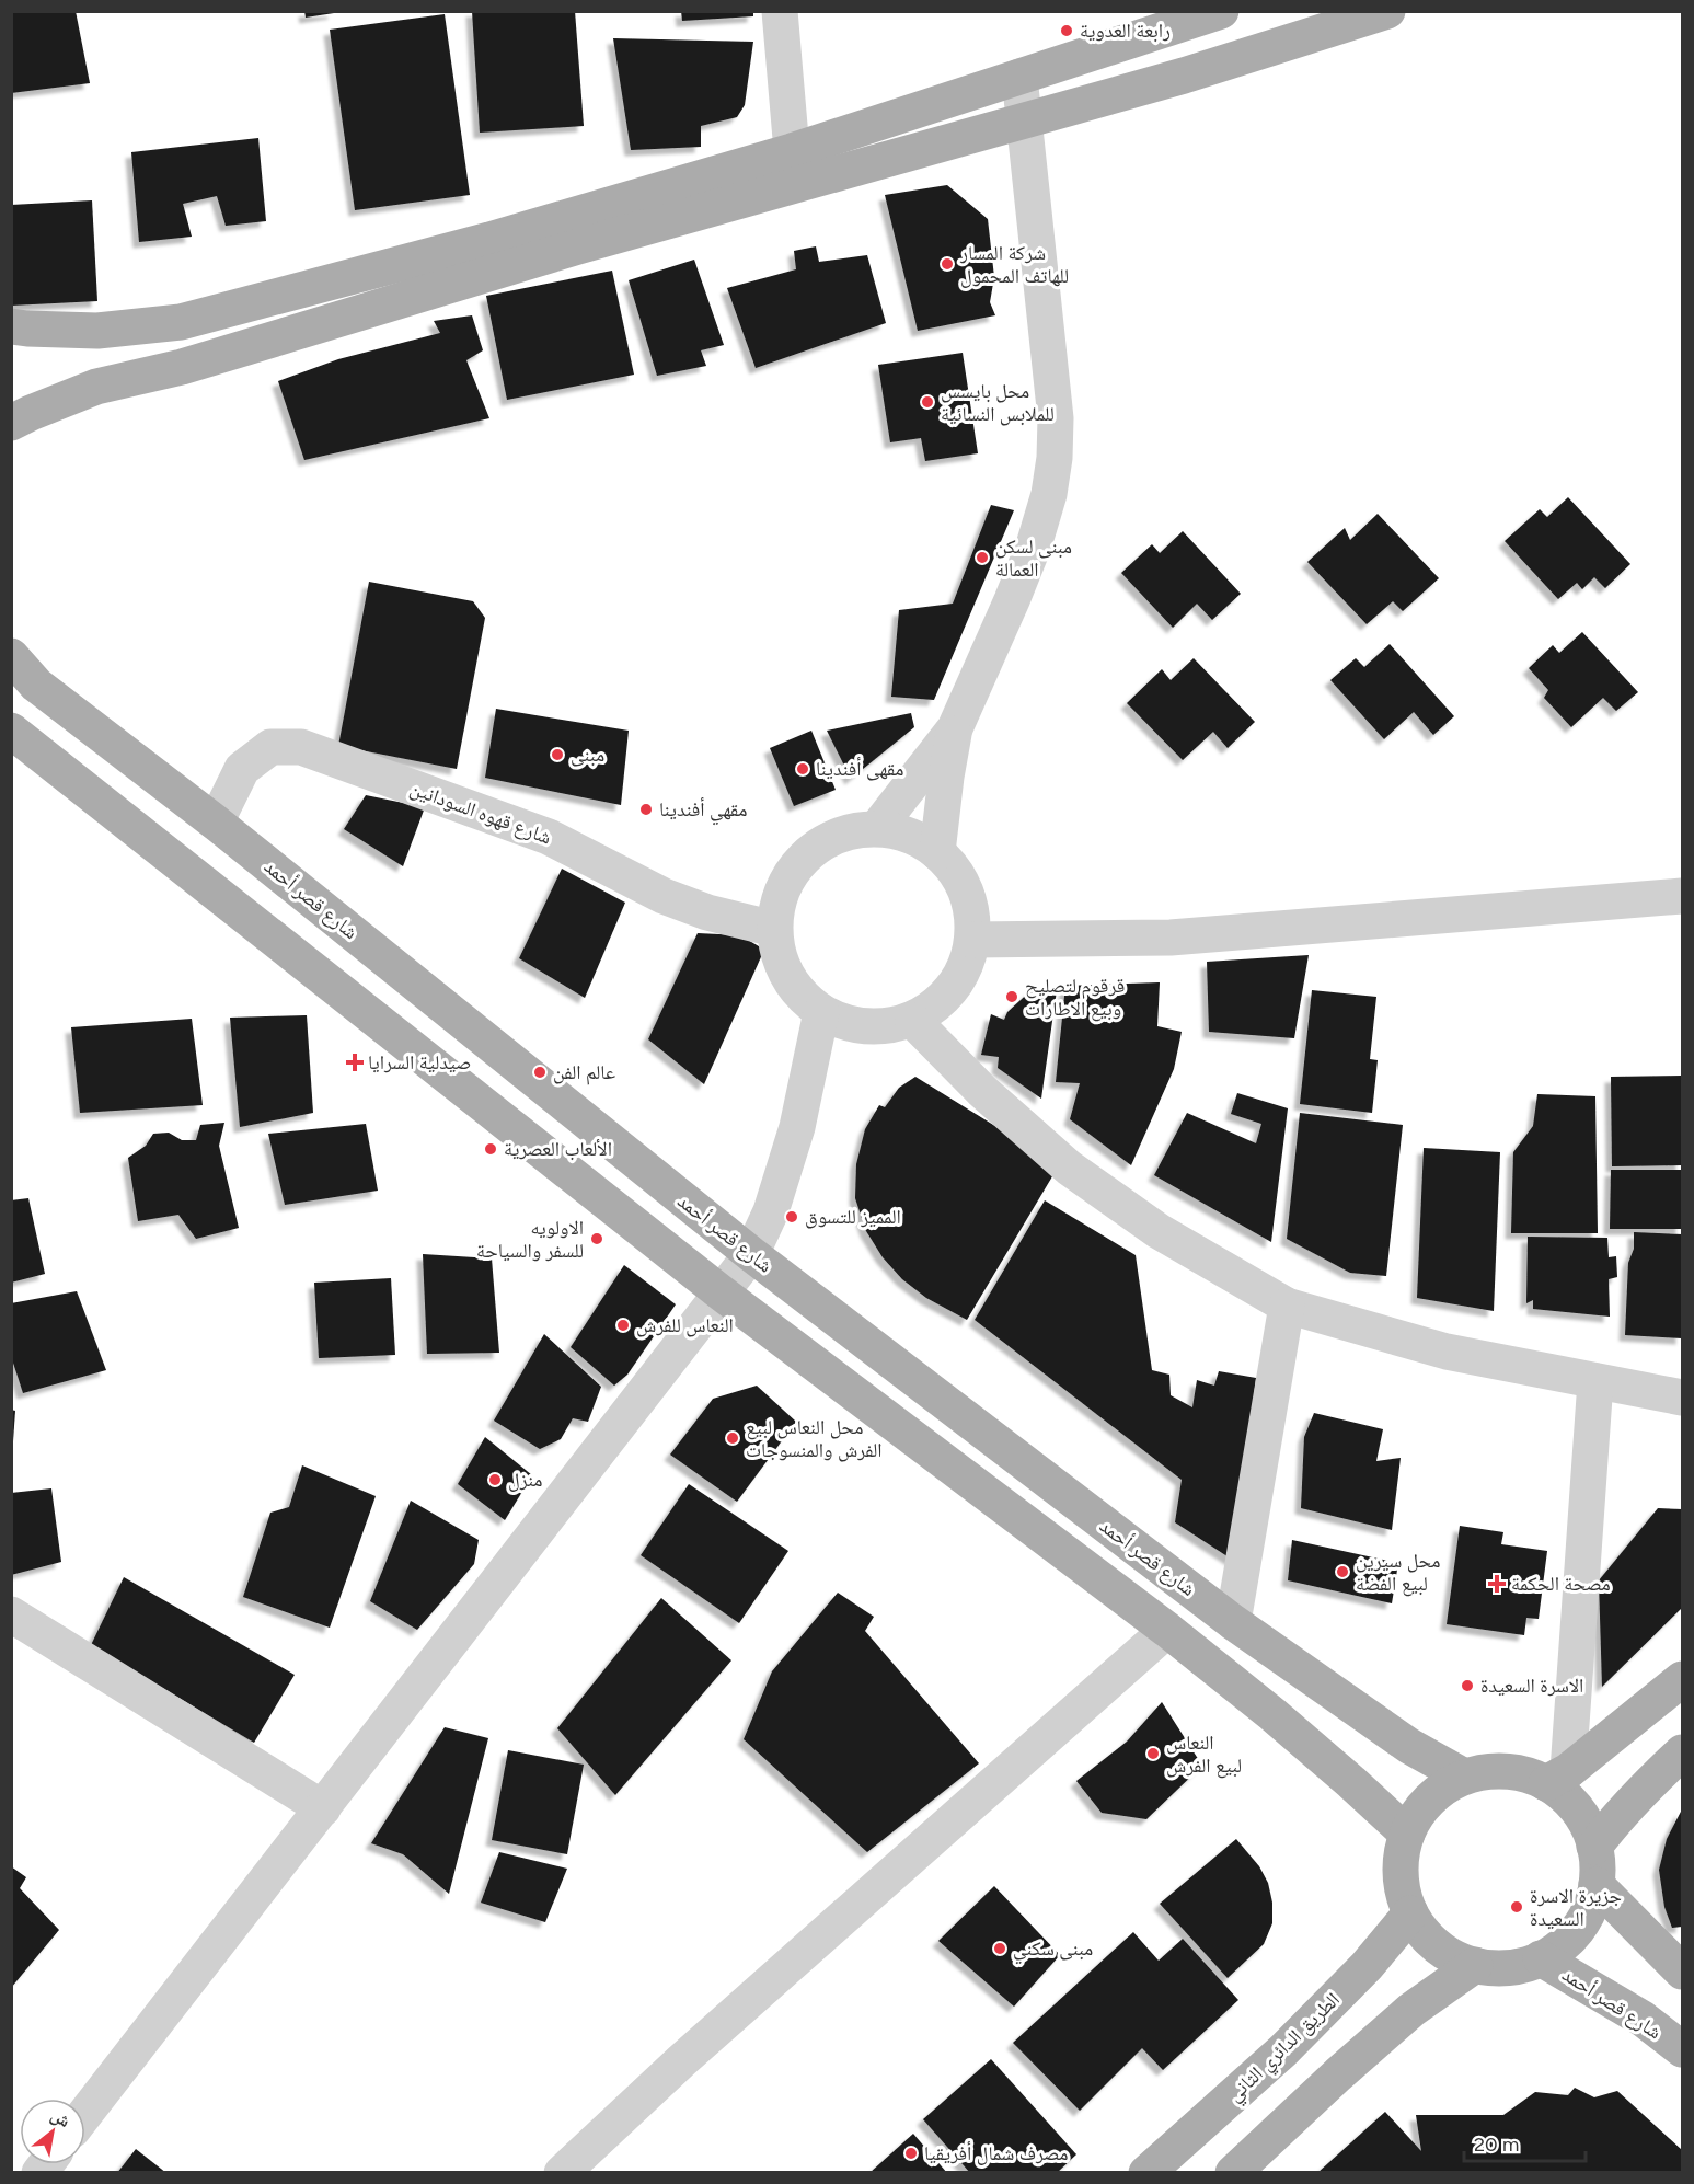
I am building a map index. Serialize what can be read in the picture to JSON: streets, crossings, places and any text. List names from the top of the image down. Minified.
{"streets":{"main road":["شارع قصر أحمد","الطريق الدائري الثاني"],"street":["شارع قهوه السودانين"]},"crossings":[["شارع قهوه السودانين","شارع قصر أحمد"],["شارع قصر أحمد","الطريق الدائري الثاني"]],"places":{"other":["رابعة العدوية","شركة المسار للهاتف المحمول","محل بايسس للملابس النسائية","مبنى لسكن العمالة","مبنى","مقهى أفندينا","مقهي أفندينا","قرقوم لتصليح وبيع الاطارات","عالم الفن","الألعاب العصرية","المميز للتسوق","الاولويه للسفر والسياحة","النعاس للفرش","محل النعاس لبيع الفرش والمنسوجات","منزل","محل سيرين لبيع الفضة","الاسرة السعيدة","النعاس لبيع الفرش","جزيرة الاسرة السعيدة","مبنى سكني","مصرف شمال أفريقيا"],"health":["صيدلية السرايا","مصحة الحكمة"]},"scale_bar":"20 m","north":"top right"}
